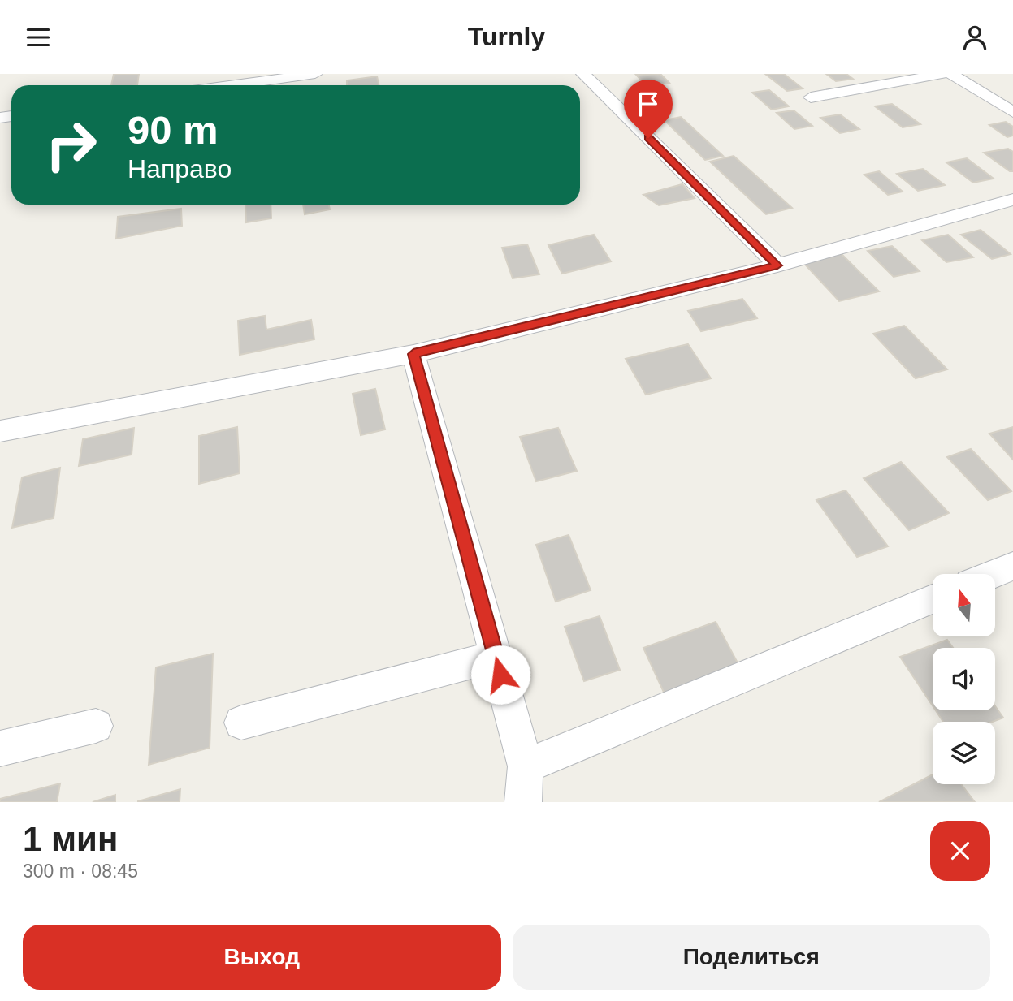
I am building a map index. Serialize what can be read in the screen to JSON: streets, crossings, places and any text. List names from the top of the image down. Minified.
{"north":"top","page":{"header":"Turnly","turn":["90 m","Направо"],"heading":["1 мин","300 m · 08:45"],"buttons":["Выход","Поделиться"]}}
